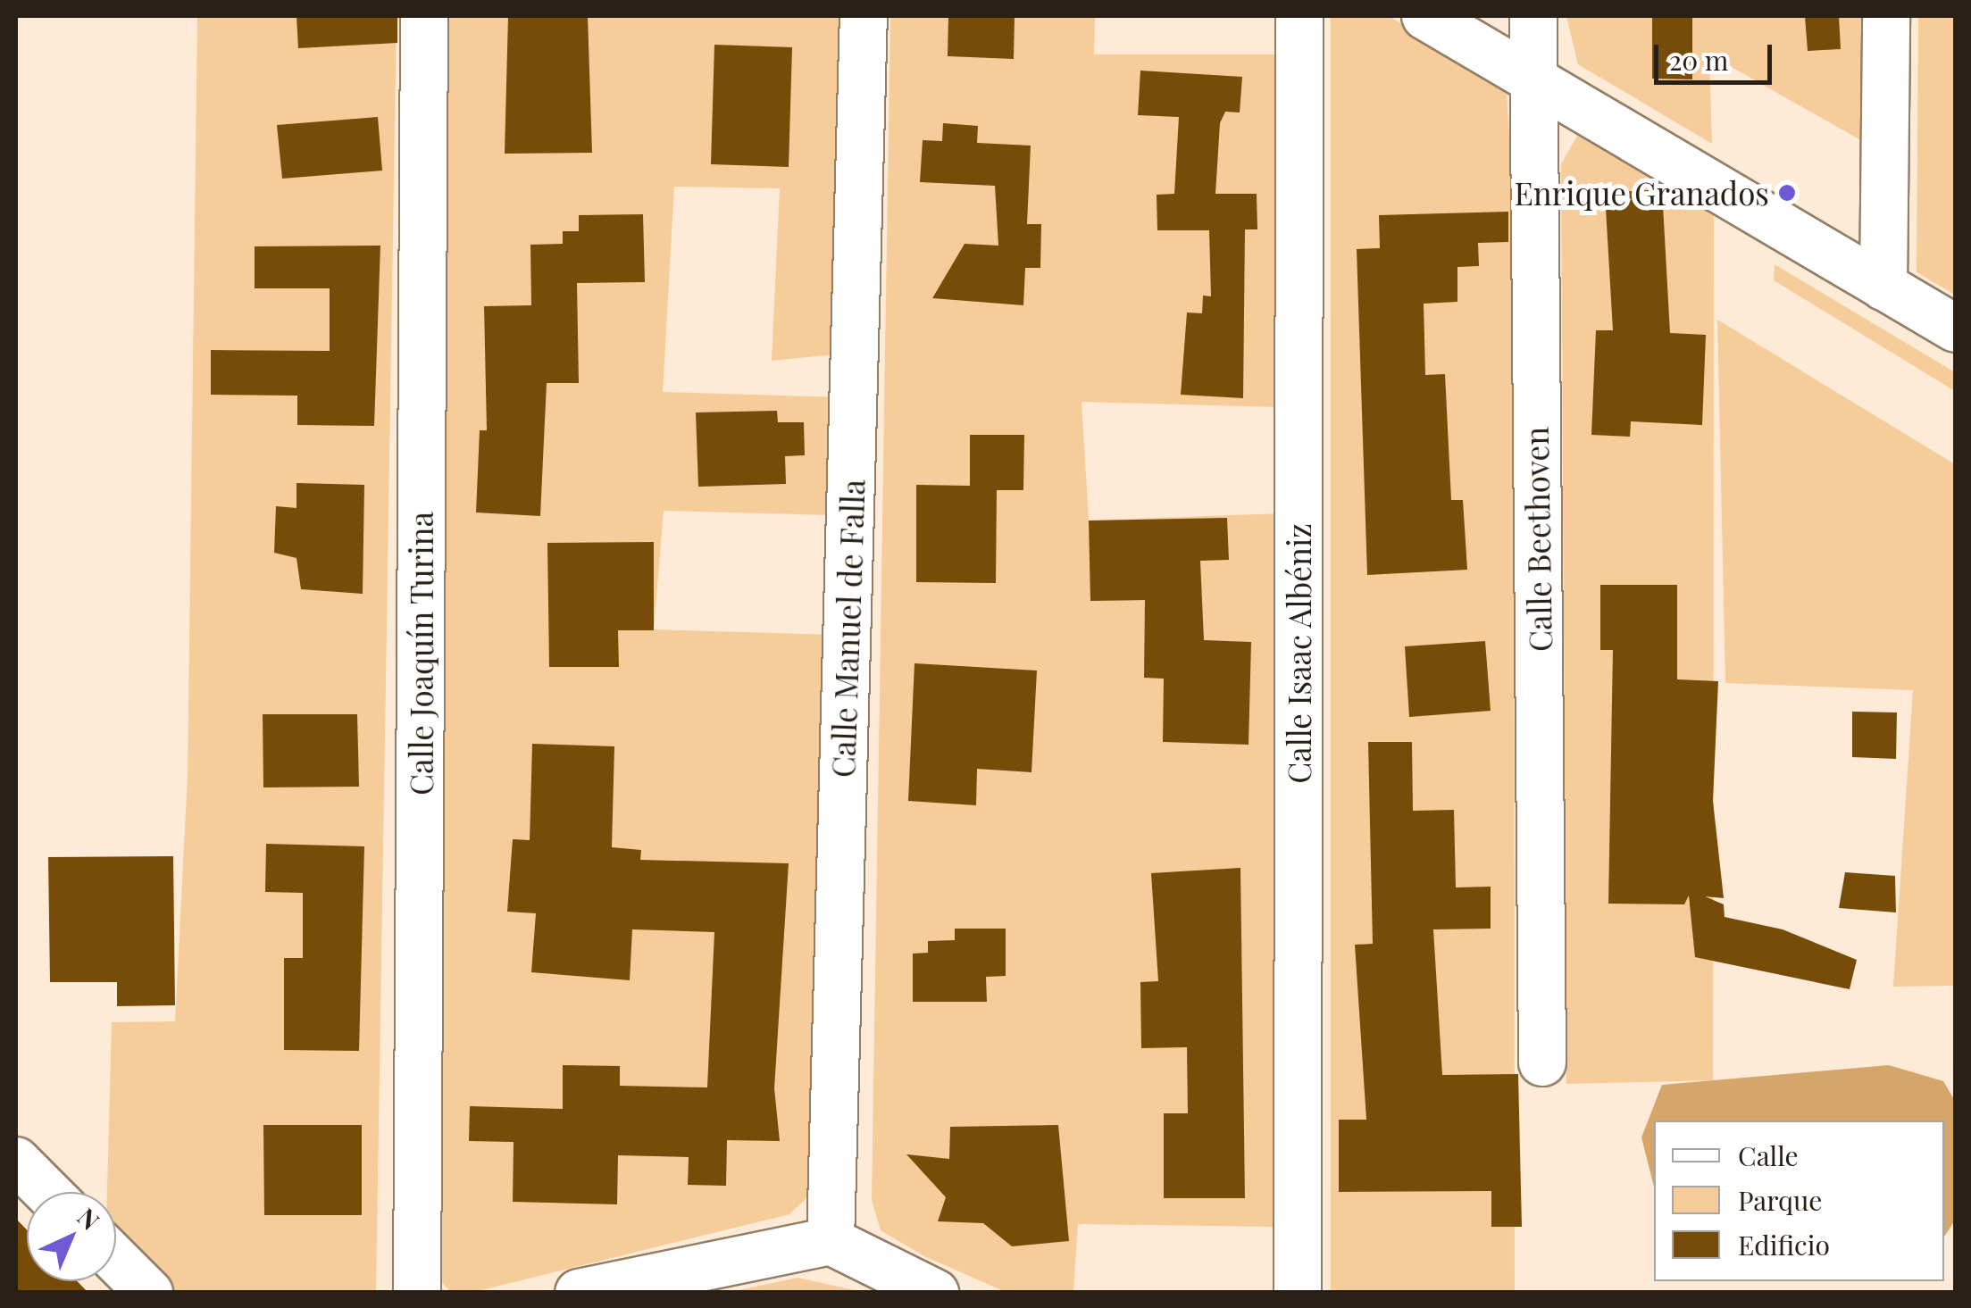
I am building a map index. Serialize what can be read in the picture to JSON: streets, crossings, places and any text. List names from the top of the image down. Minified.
{"streets":{"street":["Calle Beethoven","Calle Manuel de Falla","Calle Joaquín Turina","Calle Isaac Albéniz"]},"places":["Enrique Granados"],"legend":["Calle","Parque","Edificio"],"scale_bar":"20 m","north":"top right"}
